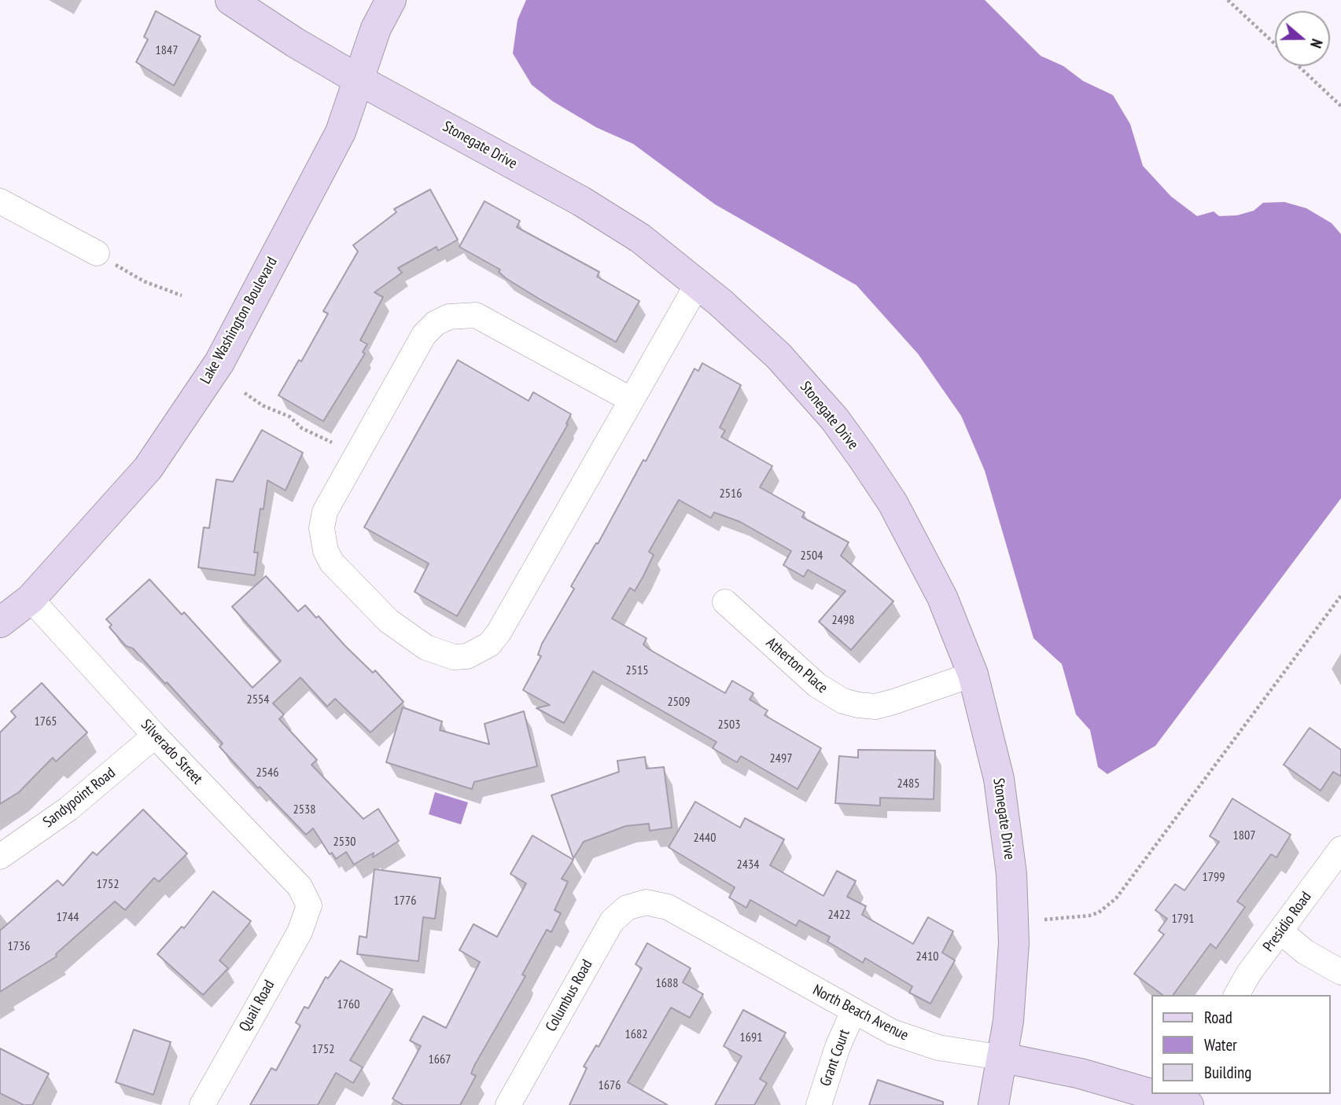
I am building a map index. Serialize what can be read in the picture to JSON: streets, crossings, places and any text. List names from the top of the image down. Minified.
{"streets":{"street":["Stonegate Drive","Lake Washington Boulevard","Atherton Place","Silverado Street","Sandypoint Road","Presidio Road","Columbus Road","Quail Road","North Beach Avenue","Grant Court"]},"crossings":[["Stonegate Drive","Lake Washington Boulevard"],["Stonegate Drive","Atherton Place"],["Stonegate Drive","North Beach Avenue"],["Lake Washington Boulevard","Silverado Street"],["Silverado Street","Sandypoint Road"],["Silverado Street","Quail Road"],["Columbus Road","North Beach Avenue"],["North Beach Avenue","Grant Court"]],"house_numbers":["1847","2516","2504","2498","2515","2554","2509","1765","2503","2497","2546","2485","2538","1807","2440","2530","2434","1799","1752","1776","2422","1744","1791","1736","2410","1688","1760","1682","1691","1752","1667","1676"],"legend":["Road","Water","Building"],"north":"right"}
